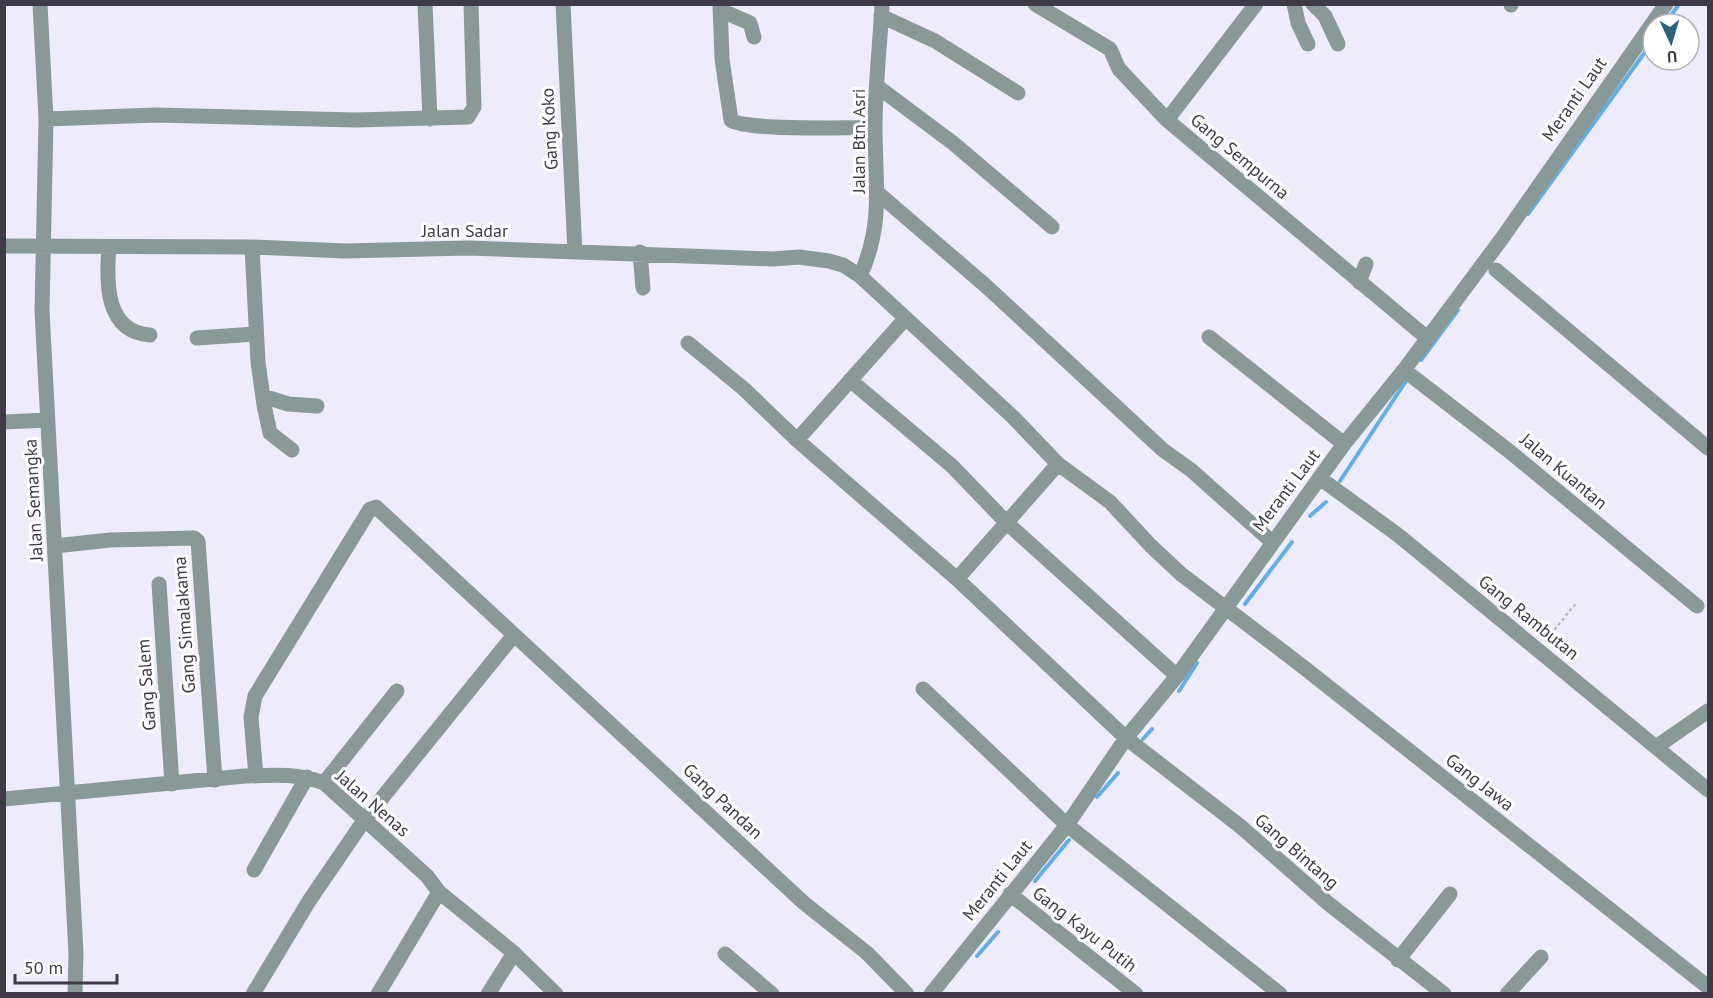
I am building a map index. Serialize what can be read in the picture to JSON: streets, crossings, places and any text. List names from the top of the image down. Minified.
{"streets":{"street":["Meranti Laut","Gang Koko","Jalan Btn. Asri","Gang Sempurna","Jalan Sadar","Jalan Kuantan","Jalan Semangka","Gang Rambutan","Gang Simalakama","Gang Salem","Gang Jawa","Gang Pandan","Jalan Nenas","Gang Bintang","Gang Kayu Putih"]},"crossings":[["Meranti Laut","Gang Sempurna"],["Meranti Laut","Jalan Kuantan"],["Meranti Laut","Gang Rambutan"],["Meranti Laut","Gang Jawa"],["Meranti Laut","Gang Bintang"],["Meranti Laut","Gang Kayu Putih"],["Gang Koko","Jalan Sadar"],["Jalan Btn. Asri","Jalan Sadar"],["Jalan Sadar","Jalan Semangka"],["Jalan Sadar","Gang Jawa"],["Jalan Semangka","Gang Simalakama"],["Jalan Semangka","Jalan Nenas"],["Gang Simalakama","Jalan Nenas"],["Gang Salem","Jalan Nenas"],["Gang Pandan","Jalan Nenas"]],"scale_bar":"50 m","north":"bottom"}
